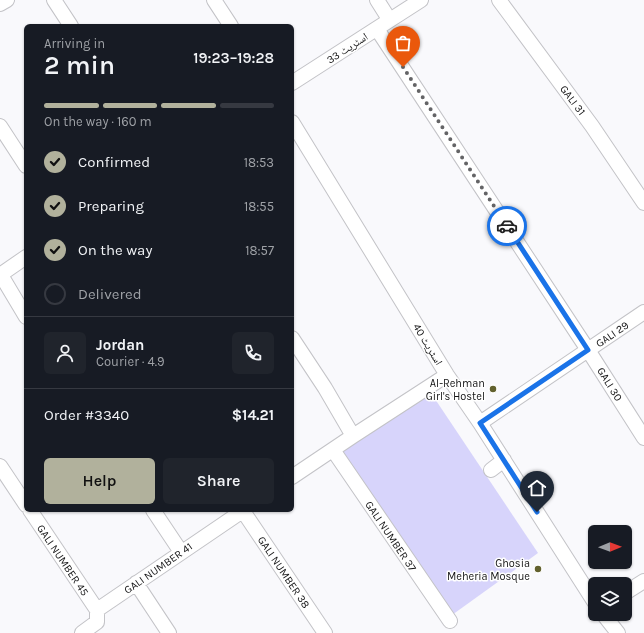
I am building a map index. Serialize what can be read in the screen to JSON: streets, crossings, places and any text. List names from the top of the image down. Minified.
{"streets":{"street":["اسٹریٹ 33","GALI 31","GALI 29","اسٹریٹ 40","GALI 30","GALI NUMBER 37","GALI NUMBER 45","GALI NUMBER 41","GALI NUMBER 38"]},"crossings":[["اسٹریٹ 33","GALI 30"],["GALI 29","اسٹریٹ 40"],["GALI 29","GALI 30"],["GALI NUMBER 45","GALI NUMBER 41"]],"places":["Al-Rehman Girl's Hostel","Ghosia Meheria Mosque"],"north":"right","page":{"heading":["2 min","Arriving in","19:23–19:28"],"panel":["Jordan","Courier · 4.9","Order #3340","$14.21"],"bar":"On the way · 160 m","list":[["Confirmed","18:53"],["Preparing","18:55"],["On the way","18:57"],"Delivered"],"buttons":["Help","Share"]}}
